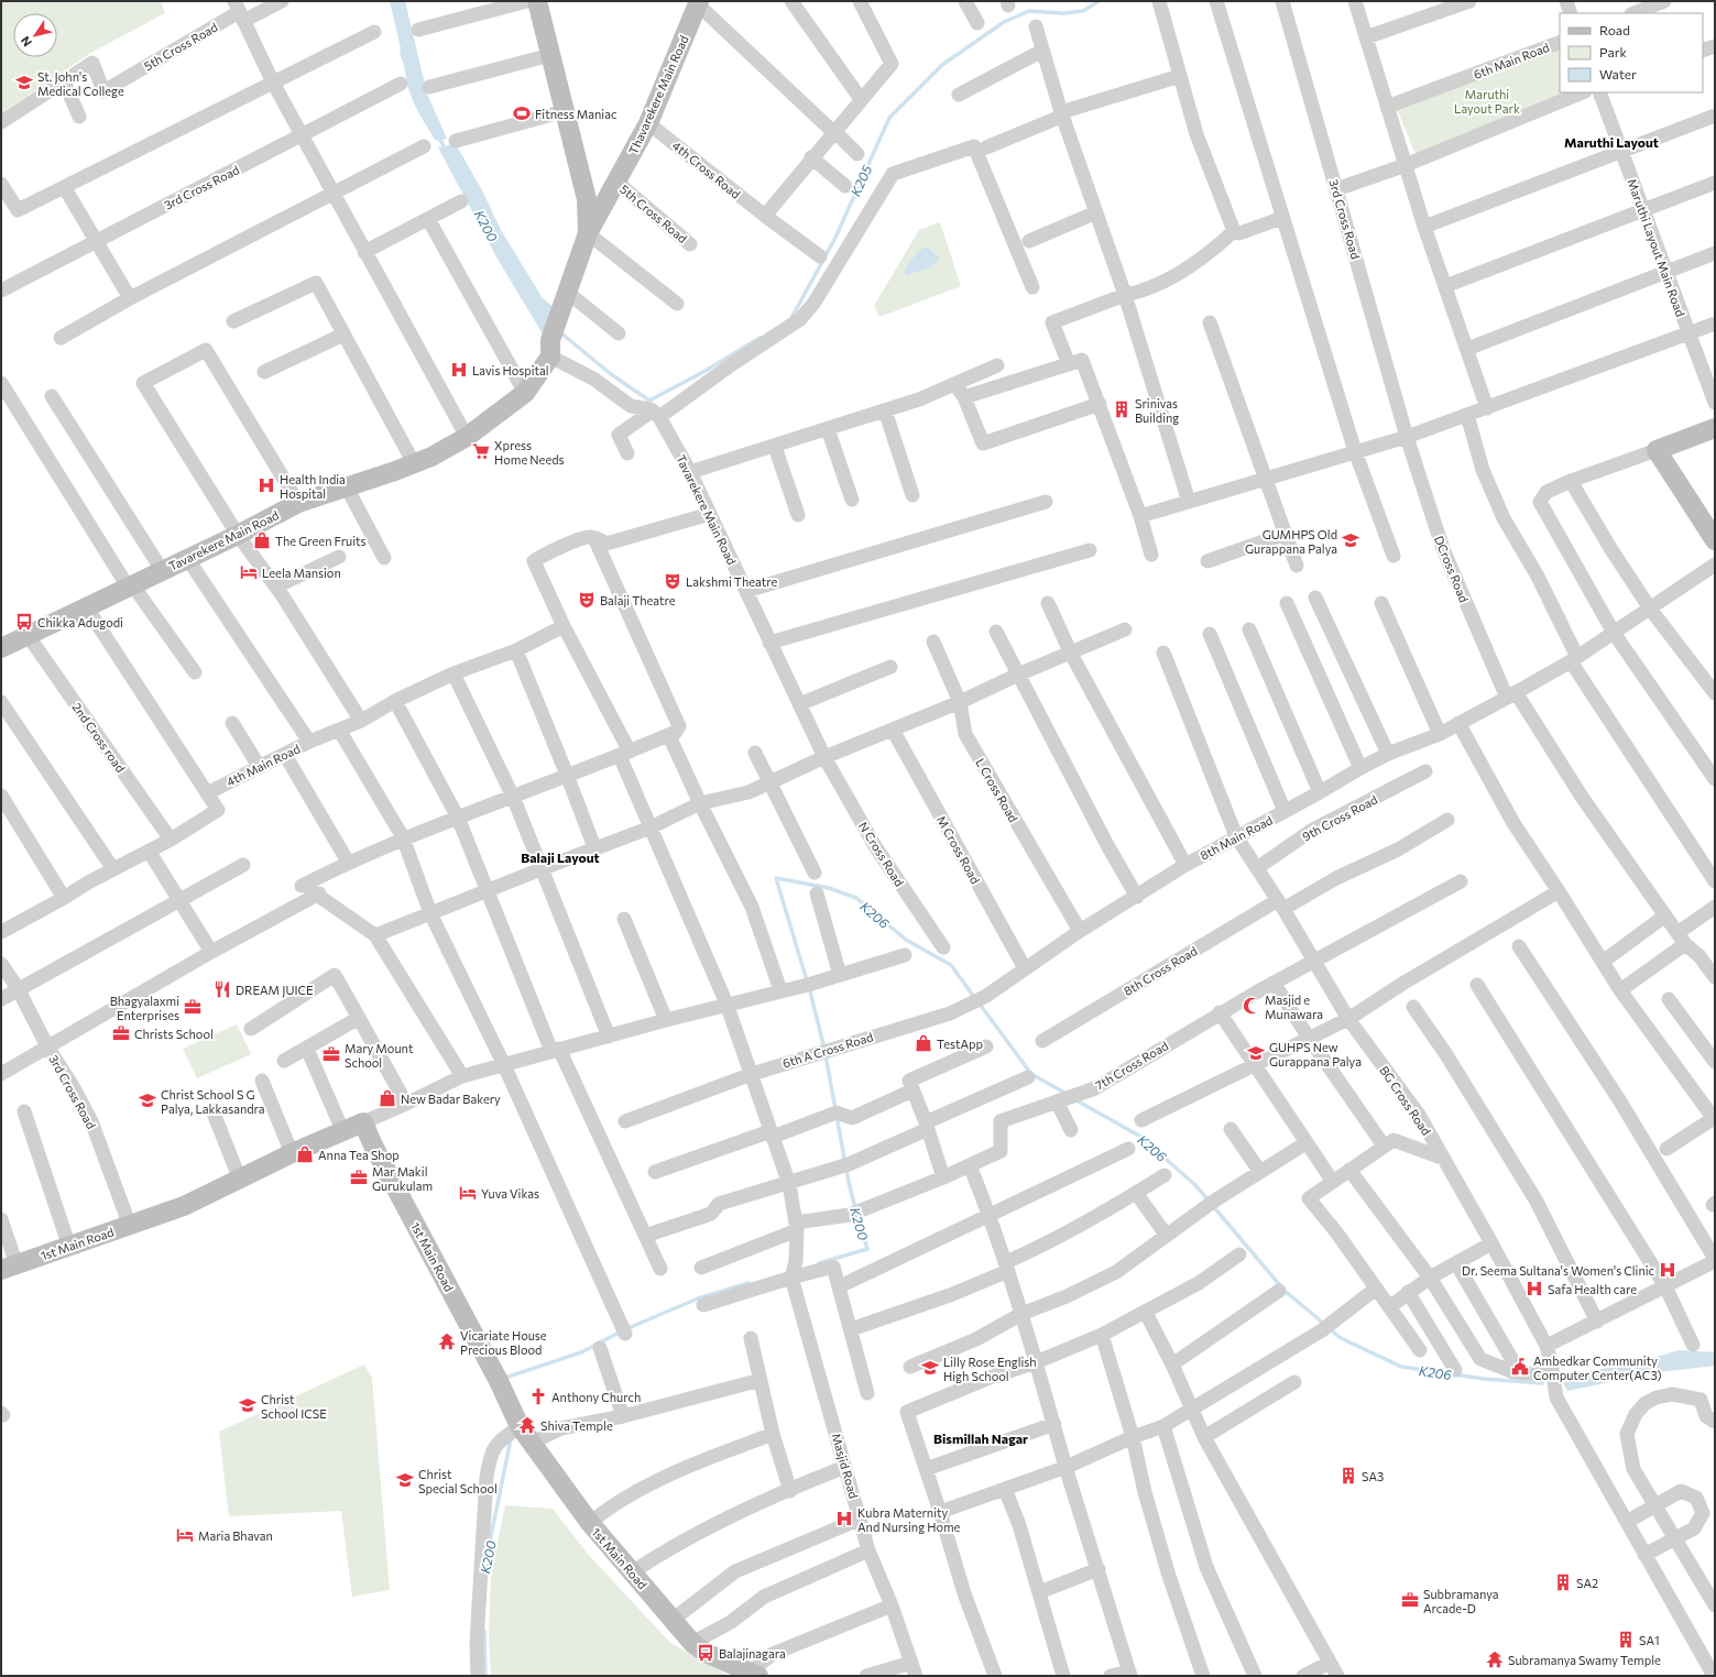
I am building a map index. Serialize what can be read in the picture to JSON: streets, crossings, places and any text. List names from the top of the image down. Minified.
{"streets":{"street":["5th Cross Road","6th Main Road","Thavarekere Main Road","4th Cross Road","3rd Cross Road","Maruthi Layout Main Road","Tavarekere Main Road","DCross Road","2nd Cross road","4th Main Road","L Cross Road","9th Cross Road","8th Main Road","M Cross Road","N Cross Road","8th Cross Road","6th A Cross Road","7th Cross Road","BG Cross Road","1st Main Road","Masjid Road"]},"crossings":[["5th Cross Road","Thavarekere Main Road"],["Thavarekere Main Road","4th Cross Road"],["Thavarekere Main Road","Tavarekere Main Road"],["3rd Cross Road","DCross Road"],["3rd Cross Road","1st Main Road"],["Tavarekere Main Road","2nd Cross road"],["Tavarekere Main Road","N Cross Road"],["DCross Road","8th Main Road"],["L Cross Road","8th Main Road"],["9th Cross Road","BG Cross Road"],["8th Main Road","M Cross Road"],["8th Main Road","6th A Cross Road"],["8th Main Road","BG Cross Road"],["M Cross Road","6th A Cross Road"],["8th Cross Road","BG Cross Road"],["7th Cross Road","BG Cross Road"]],"districts":["Maruthi Layout","Balaji Layout","Bismillah Nagar"],"water":["K205","K200","K206"],"parks":["Maruthi Layout Park"],"places":{"school or university":["St. John's Medical College","GUMHPS Old Gurappana Palya","GUHPS New Gurappana Palya","Christ School S G Palya, Lakkasandra","Lilly Rose English High School","Christ School ICSE","Christ Special School"],"sports":["Fitness Maniac"],"hospital":["Lavis Hospital","Health India Hospital","Dr. Seema Sultana's Women's Clinic","Safa Health care","Kubra Maternity And Nursing Home"],"building":["Srinivas Building","SA3","SA2","SA1"],"supermarket":["Xpress Home Needs"],"shop":["The Green Fruits","TestApp","New Badar Bakery","Anna Tea Shop"],"hotel":["Leela Mansion","Yuva Vikas","Maria Bhavan"],"theatre":["Lakshmi Theatre","Balaji Theatre"],"bus stop":["Chikka Adugodi","Balajinagara"],"restaurant":["DREAM JUICE"],"mosque":["Masjid e Munawara"],"office":["Bhagyalaxmi Enterprises","Christs School","Mary Mount School","Mar Makil Gurukulam","Subbramanya Arcade-D"],"temple":["Vicariate House Precious Blood","Shiva Temple","Subramanya Swamy Temple"],"public building":["Ambedkar Community Computer Center(AC3)"],"church":["Anthony Church"]},"legend":["Road","Park","Water"],"north":"bottom left"}
